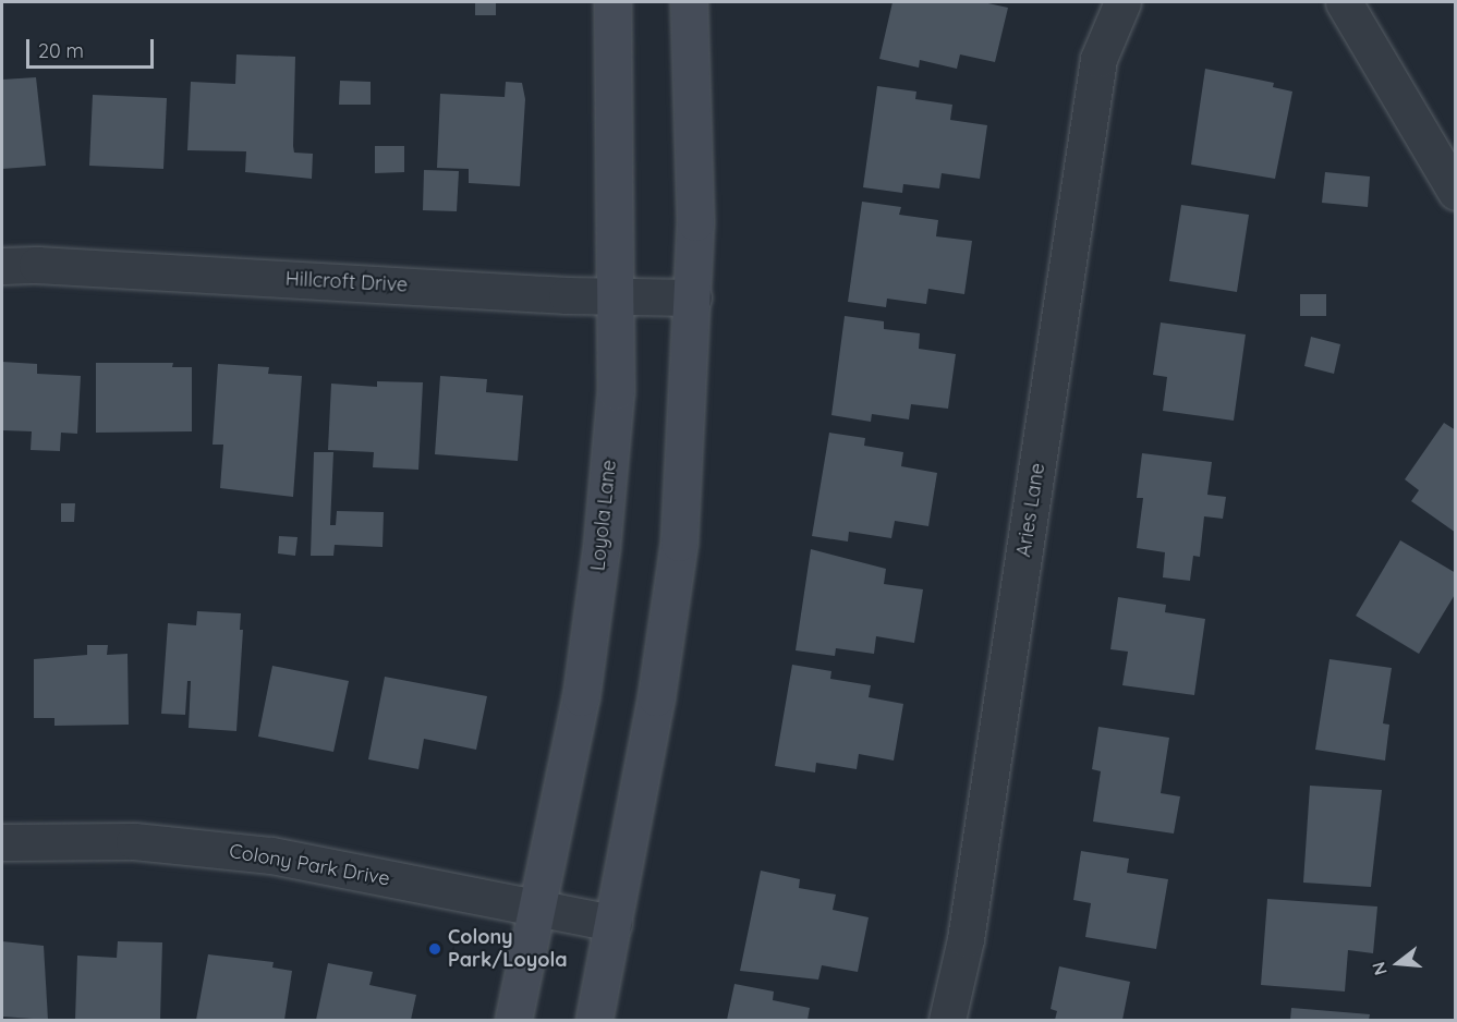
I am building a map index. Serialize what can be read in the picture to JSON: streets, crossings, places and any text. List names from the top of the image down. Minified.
{"streets":{"main road":["Loyola Lane"],"street":["Hillcroft Drive","Aries Lane","Colony Park Drive"]},"crossings":[["Hillcroft Drive","Loyola Lane"],["Loyola Lane","Colony Park Drive"]],"places":["Colony Park/Loyola"],"scale_bar":"20 m","north":"left"}
